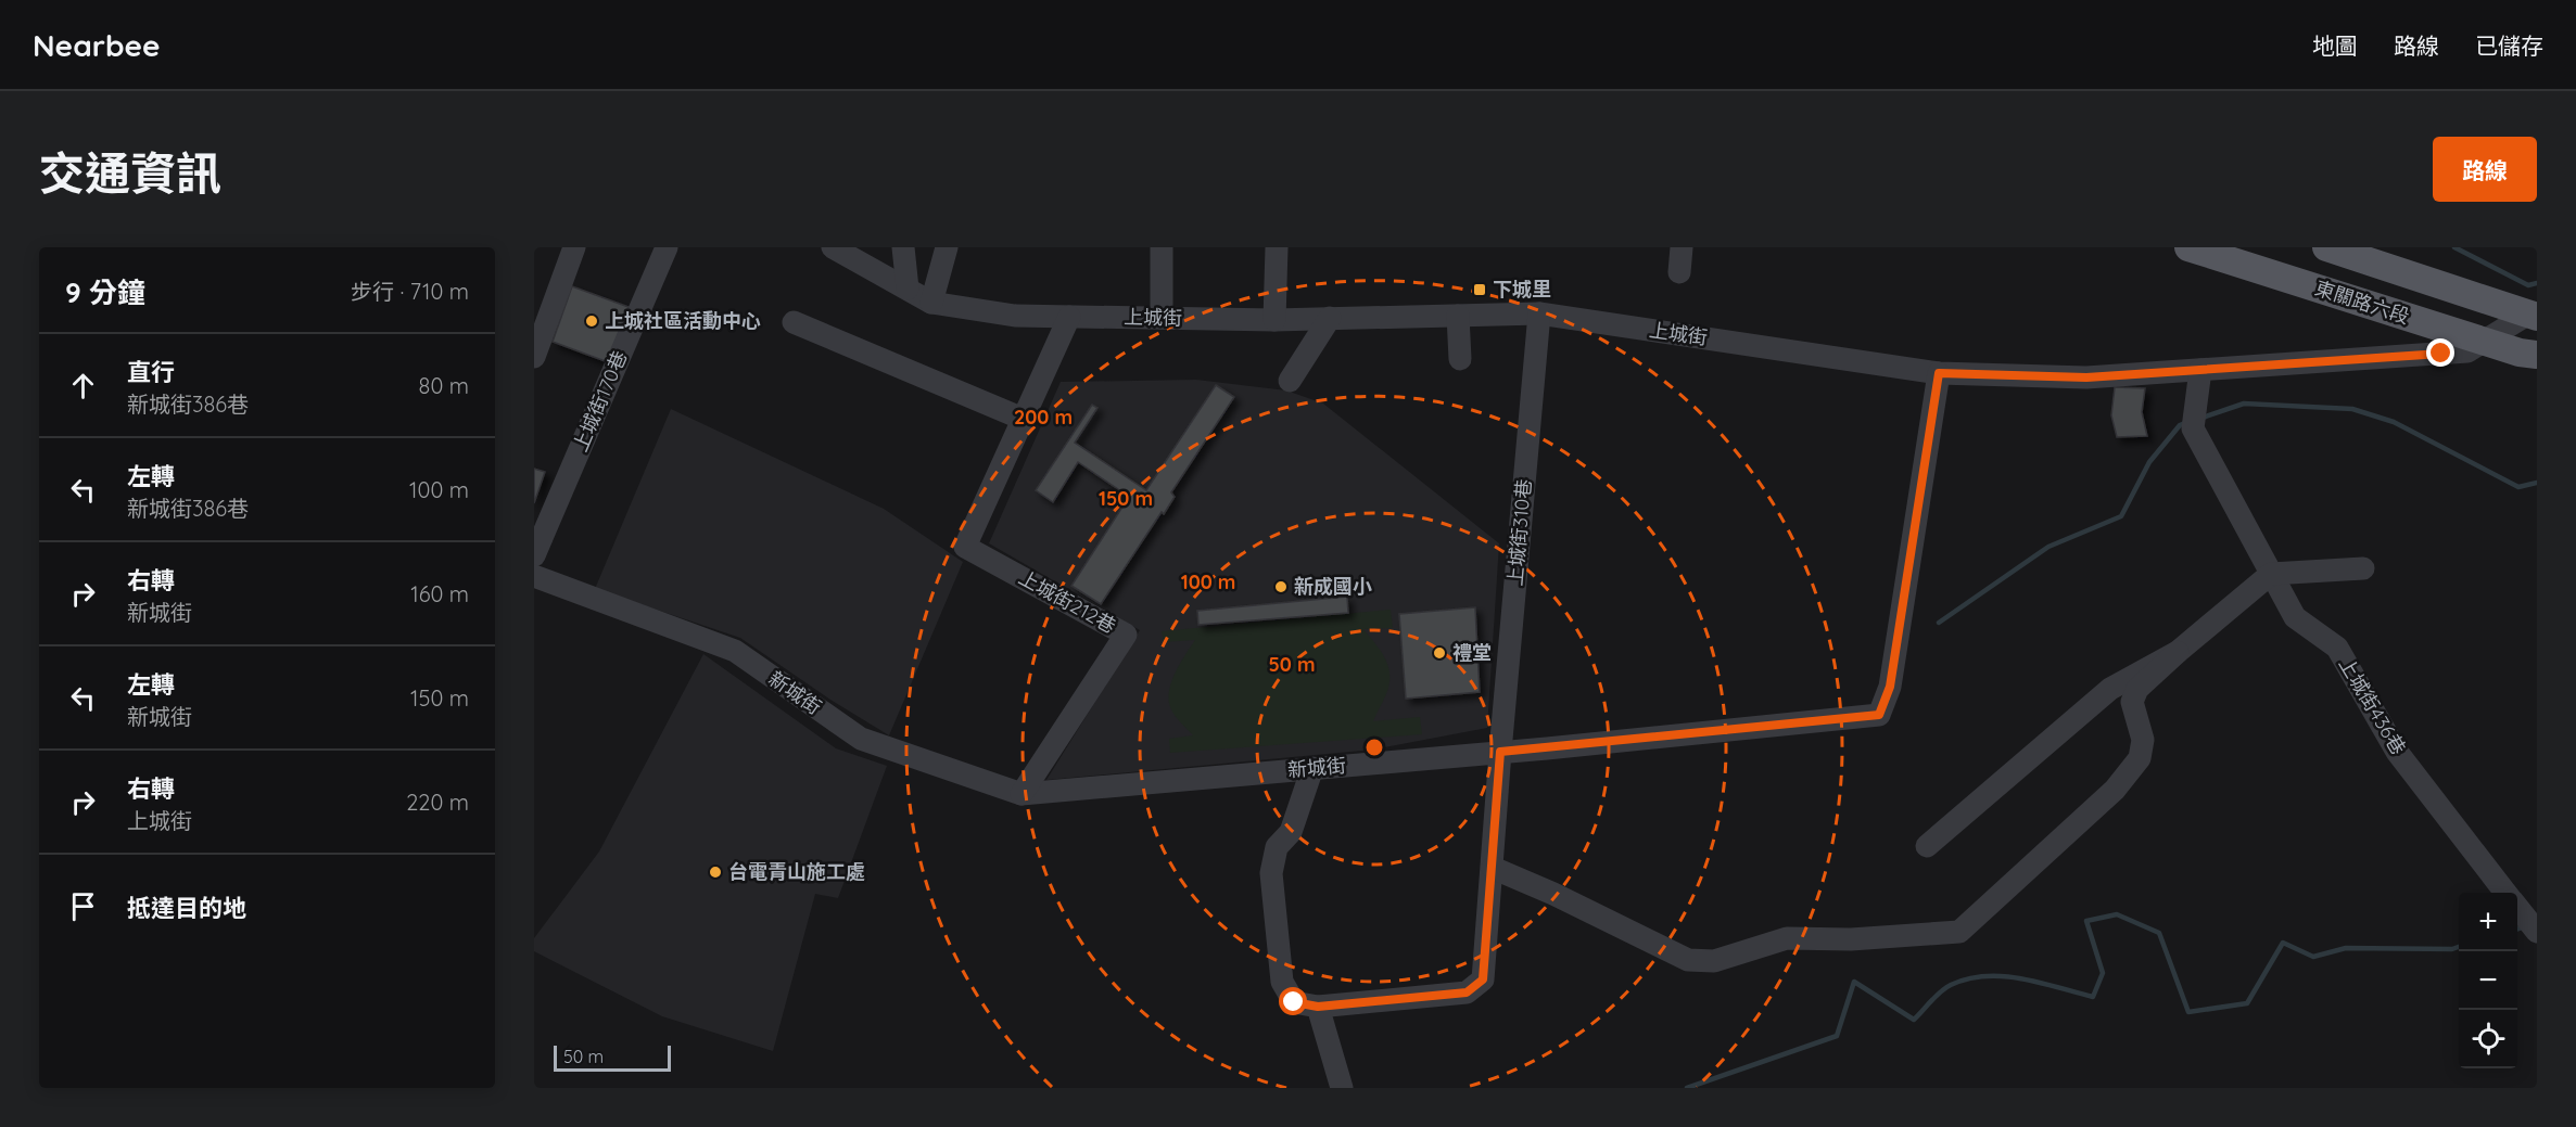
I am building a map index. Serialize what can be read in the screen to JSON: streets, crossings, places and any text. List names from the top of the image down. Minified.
{"streets":{"main road":["東關路六段"],"street":["上城街","上城街170巷","上城街310巷","上城街212巷","新城街","上城街436巷"]},"crossings":[["東關路六段","上城街"],["上城街","上城街310巷"],["上城街","上城街212巷"],["上城街","新城街"],["上城街","上城街436巷"],["上城街310巷","新城街"],["上城街212巷","新城街"]],"places":{"transit":["下城里"],"other":["上城社區活動中心","新成國小","禮堂","台電青山施工處"]},"scale_bar":"50 m","page":{"header":"Nearbee","nav":["地圖","路線","已儲存"],"title":"交通資訊","buttons":"路線","heading":["9 分鐘","步行 · 710 m"],"list":[["直行","新城街386巷","80 m"],["左轉","新城街386巷","100 m"],["右轉","新城街","160 m"],["左轉","新城街","150 m"],["右轉","上城街","220 m"],"抵達目的地"],"map_buttons":["+","−"],"scale":"50 m"},"rings":["200 m","150 m","100 m","50 m"]}
